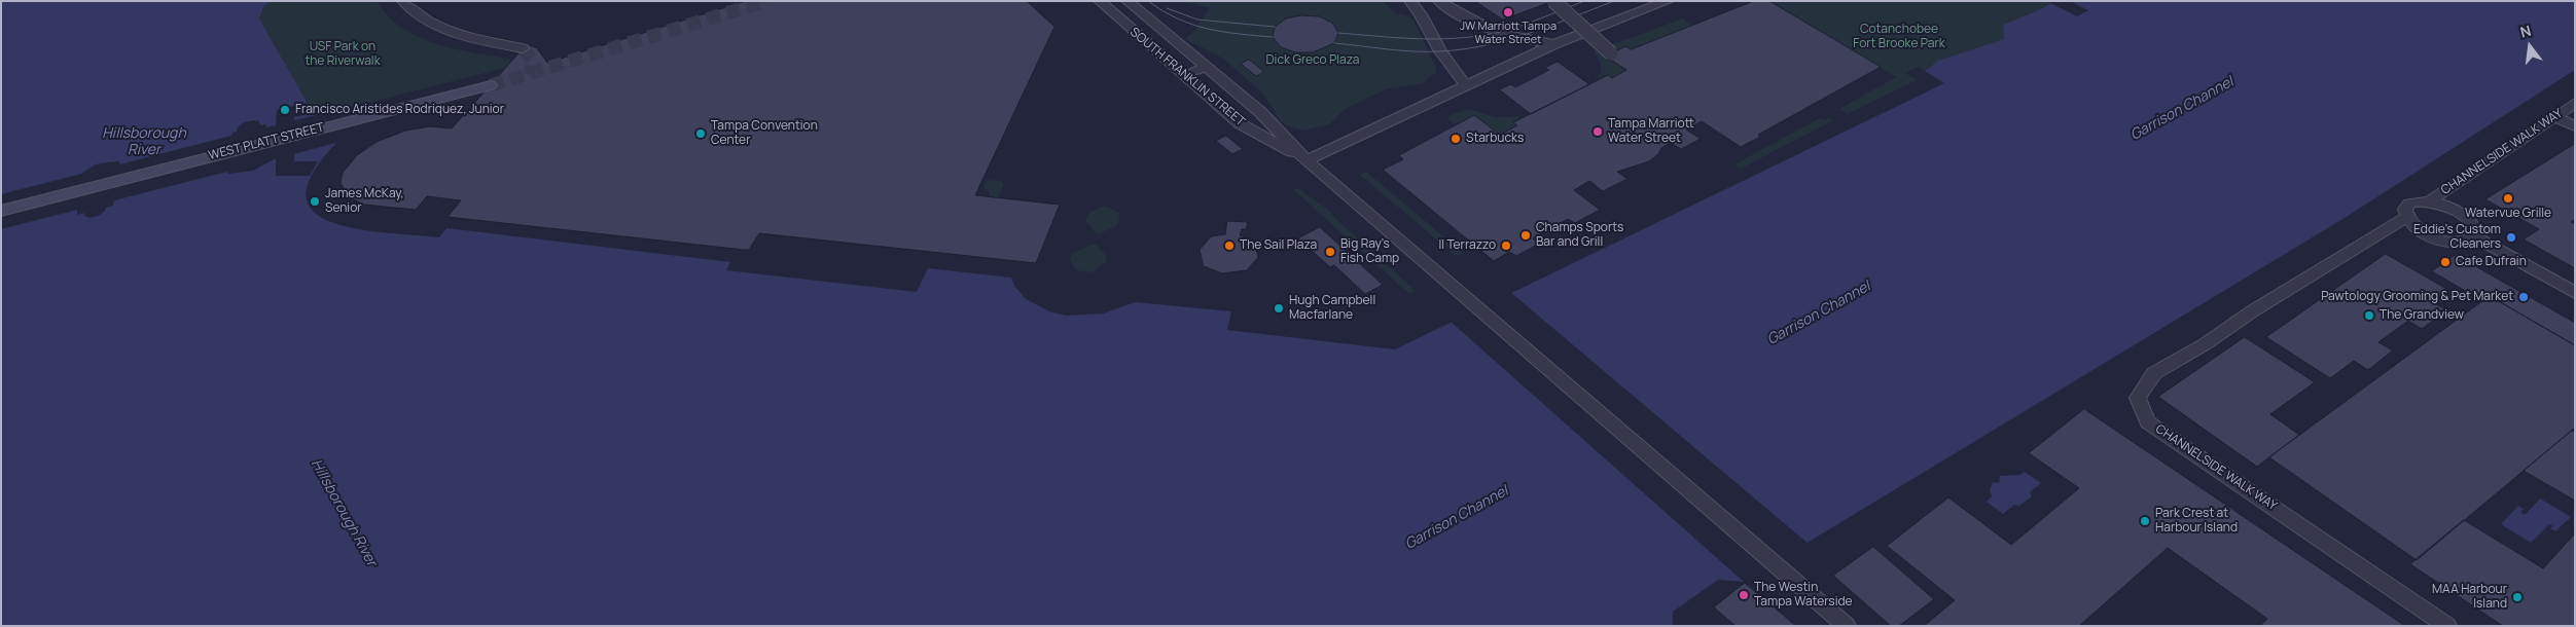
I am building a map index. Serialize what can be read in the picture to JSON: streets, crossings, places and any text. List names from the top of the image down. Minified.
{"streets":{"main road":["WEST PLATT STREET"],"street":["SOUTH FRANKLIN STREET","CHANNELSIDE WALK WAY"]},"water":["Garrison Channel","Hillsborough River"],"parks":["Cotanchobee Fort Brooke Park","USF Park on the Riverwalk","Dick Greco Plaza"],"places":["JW Marriott Tampa Water Street","Francisco Aristides Rodriquez, Junior","Tampa Marriott Water Street","Tampa Convention Center","Starbucks","Watervue Grille","James McKay, Senior","Champs Sports Bar and Grill","Eddie's Custom Cleaners","The Sail Plaza","Il Terrazzo","Big Ray's Fish Camp","Cafe Dufrain","Pawtology Grooming & Pet Market","Hugh Campbell Macfarlane","The Grandview","Park Crest at Harbour Island","The Westin Tampa Waterside","MAA Harbour Island"],"north":"top"}
